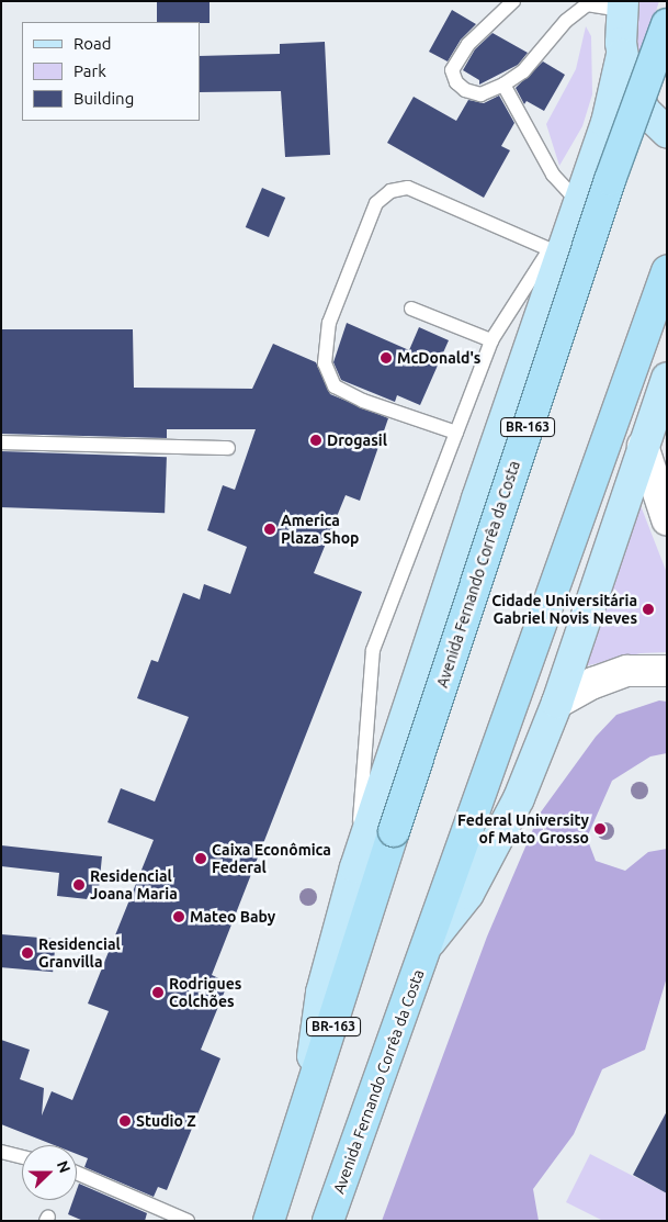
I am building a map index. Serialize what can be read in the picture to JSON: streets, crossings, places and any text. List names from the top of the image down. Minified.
{"streets":{"highway":["BR-163","Avenida Fernando Corrêa da Costa"]},"places":["McDonald's","Drogasil","America Plaza Shop","Cidade Universitária Gabriel Novis Neves","Federal University of Mato Grosso","Caixa Econômica Federal","Residencial Joana Maria","Mateo Baby","Residencial Granvilla","Rodrigues Colchões","Studio Z"],"legend":["Road","Park","Building"],"north":"right"}
